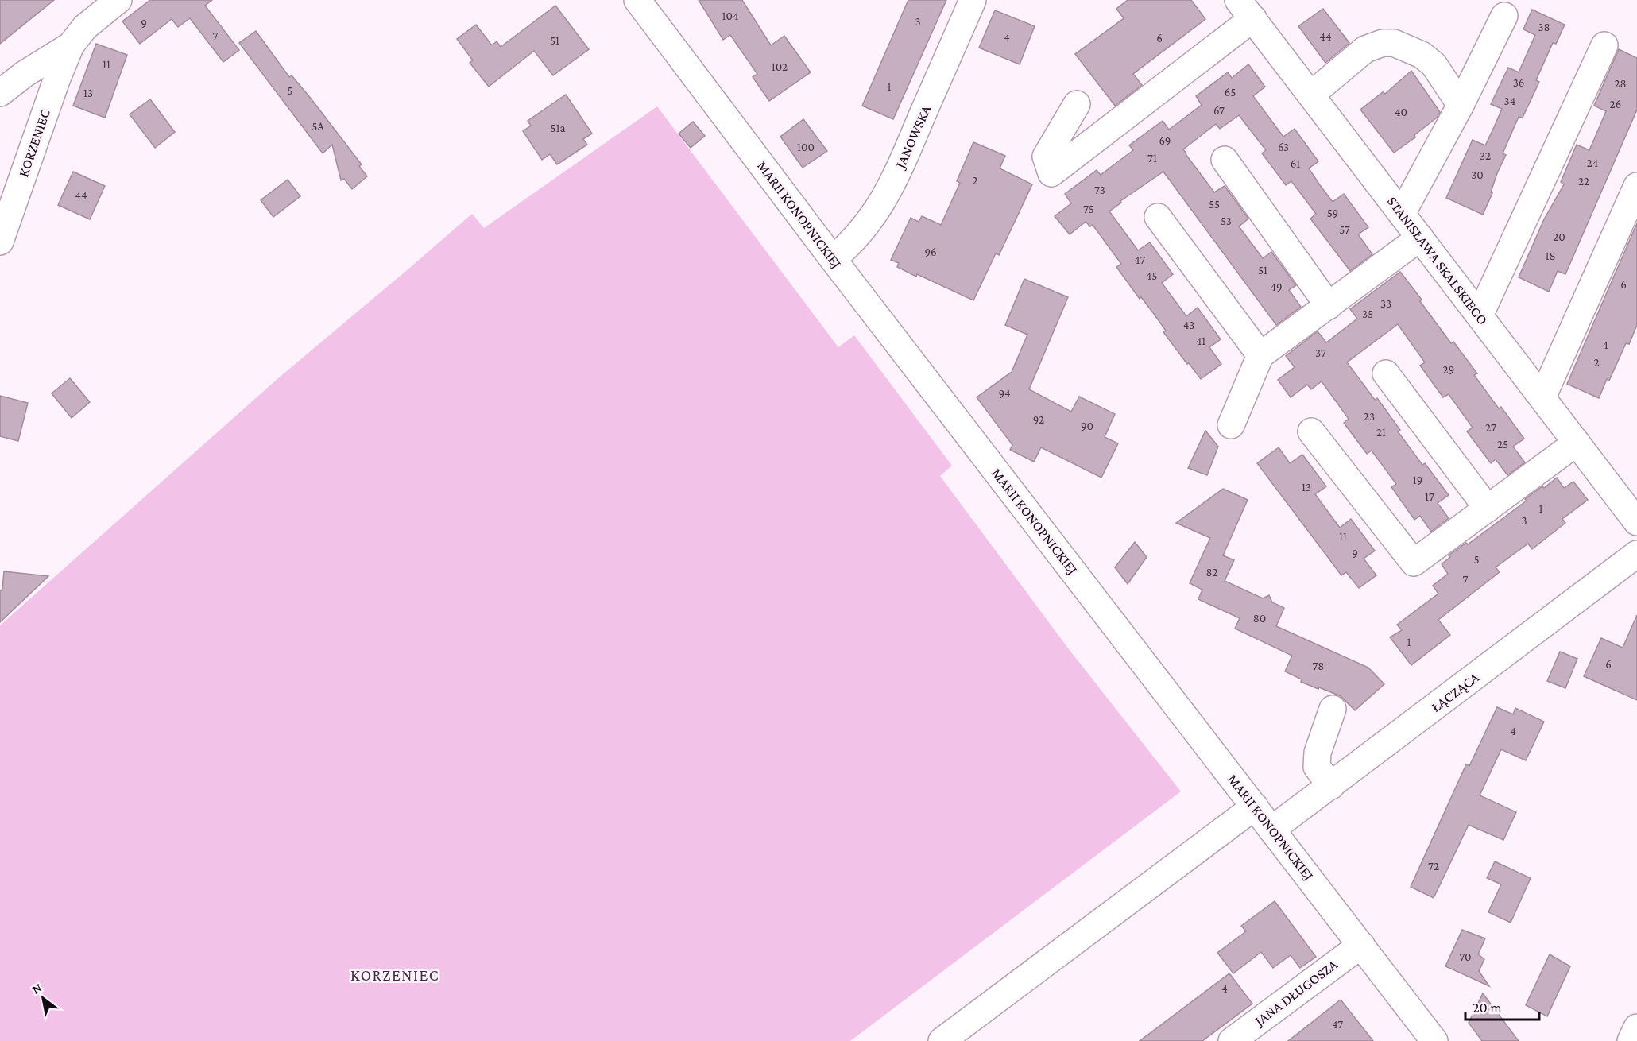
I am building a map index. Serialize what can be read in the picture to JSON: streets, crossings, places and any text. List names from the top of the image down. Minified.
{"streets":{"street":["JANOWSKA","KORZENIEC","MARII KONOPNICKIEJ","STANISŁAWA SKALSKIEGO","ŁĄCZĄCA","JANA DŁUGOSZA"]},"crossings":[["JANOWSKA","MARII KONOPNICKIEJ"],["MARII KONOPNICKIEJ","ŁĄCZĄCA"],["MARII KONOPNICKIEJ","JANA DŁUGOSZA"]],"districts":["KORZENIEC"],"house_numbers":["104","3","9","38","7","44","4","6","51","11","102","36","28","1","5","65","13","34","26","67","40","5A","51a","69","100","63","32","71","24","61","30","2","22","73","44","55","75","59","53","57","20","96","18","47","51","45","6","49","33","35","43","41","4","37","2","29","94","23","92","90","27","21","25","19","13","17","1","3","11","9","5","82","7","80","1","6","78","4","72","70","4","47"],"scale_bar":"20 m","north":"top left"}
